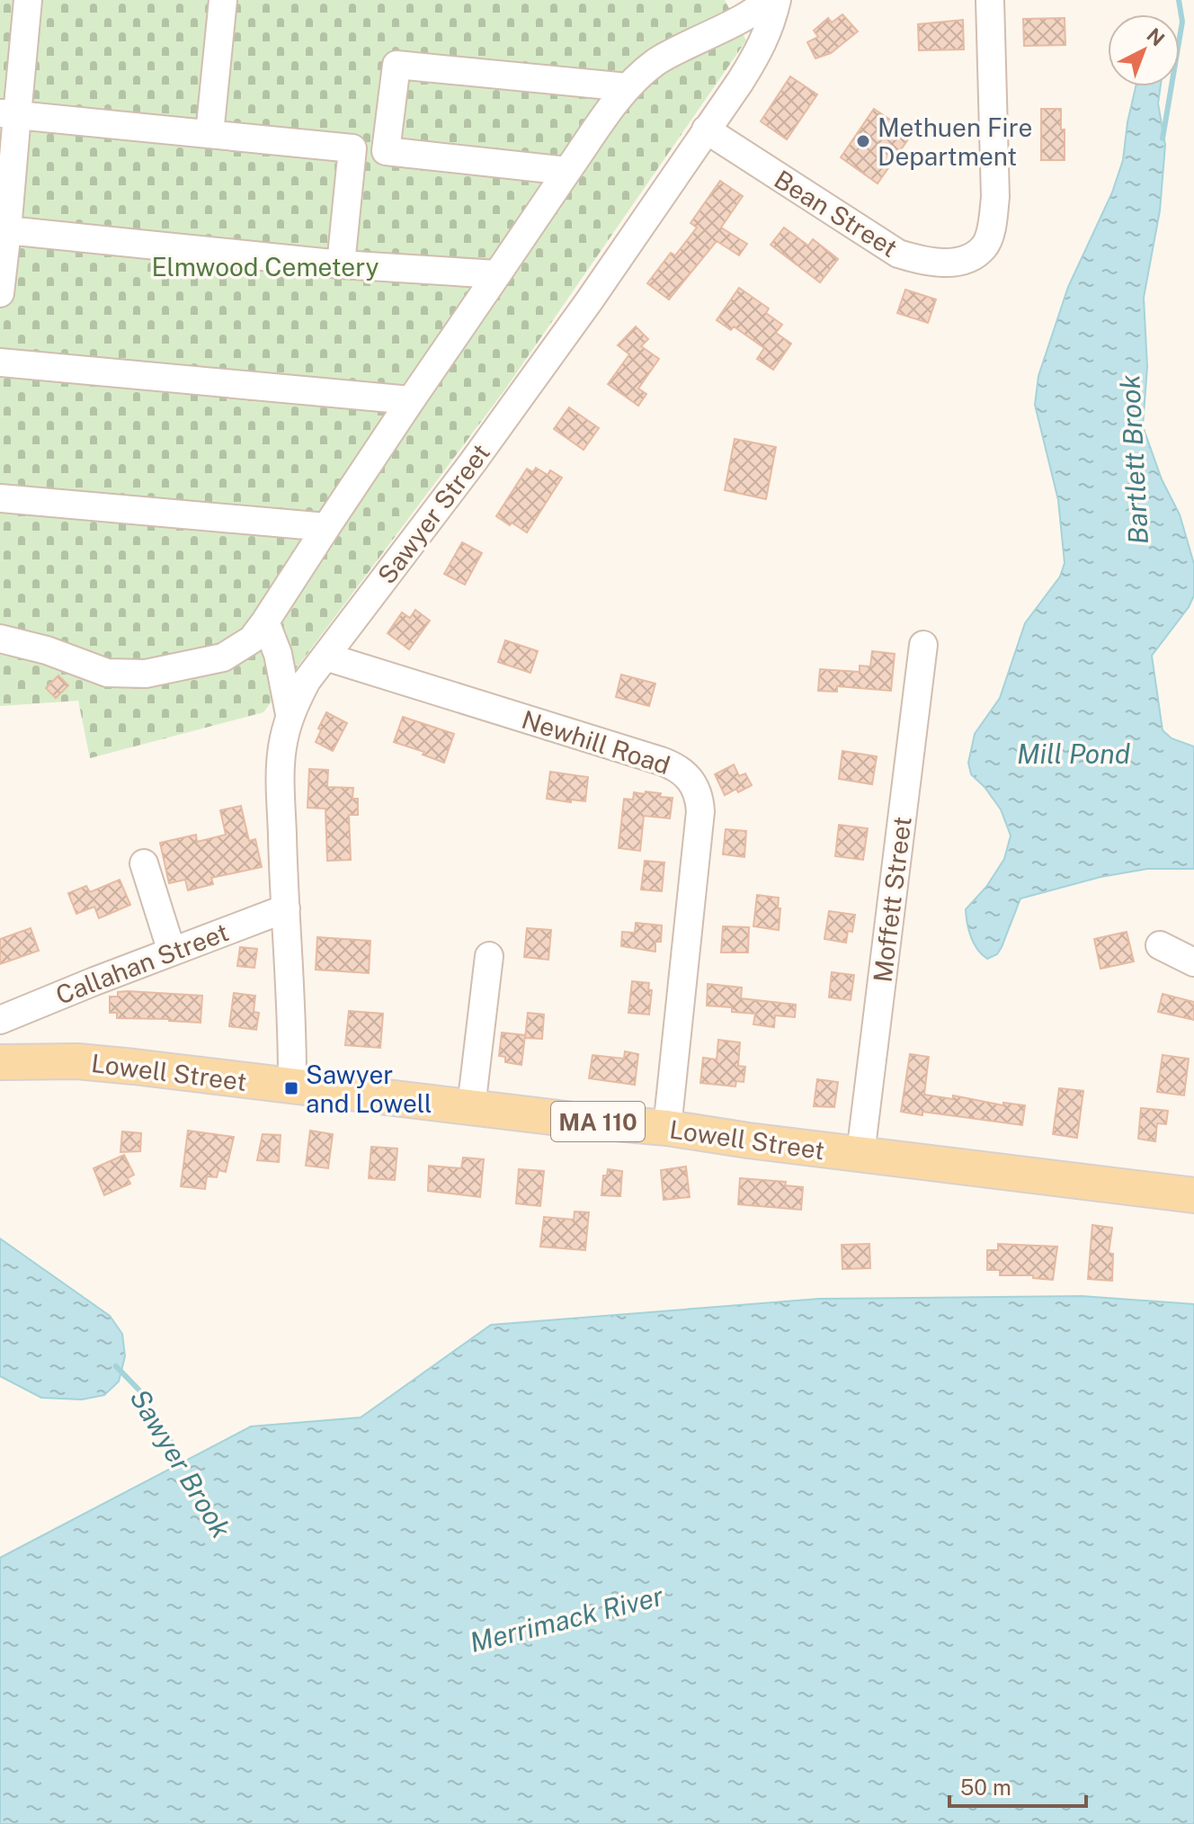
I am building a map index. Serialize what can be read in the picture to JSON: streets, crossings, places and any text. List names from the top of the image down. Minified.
{"streets":{"main road":["Lowell Street","MA 110"],"street":["Bean Street","Sawyer Street","Newhill Road","Moffett Street","Callahan Street"]},"crossings":[["Bean Street","Sawyer Street"],["Sawyer Street","Newhill Road"],["Sawyer Street","Callahan Street"],["Sawyer Street","Lowell Street"],["Newhill Road","Lowell Street"],["Moffett Street","Lowell Street"]],"water":["Bartlett Brook","Mill Pond","Sawyer Brook","Merrimack River"],"parks":["Elmwood Cemetery"],"places":{"other":["Methuen Fire Department"],"transit":["Sawyer and Lowell"]},"scale_bar":"50 m","north":"top right"}
